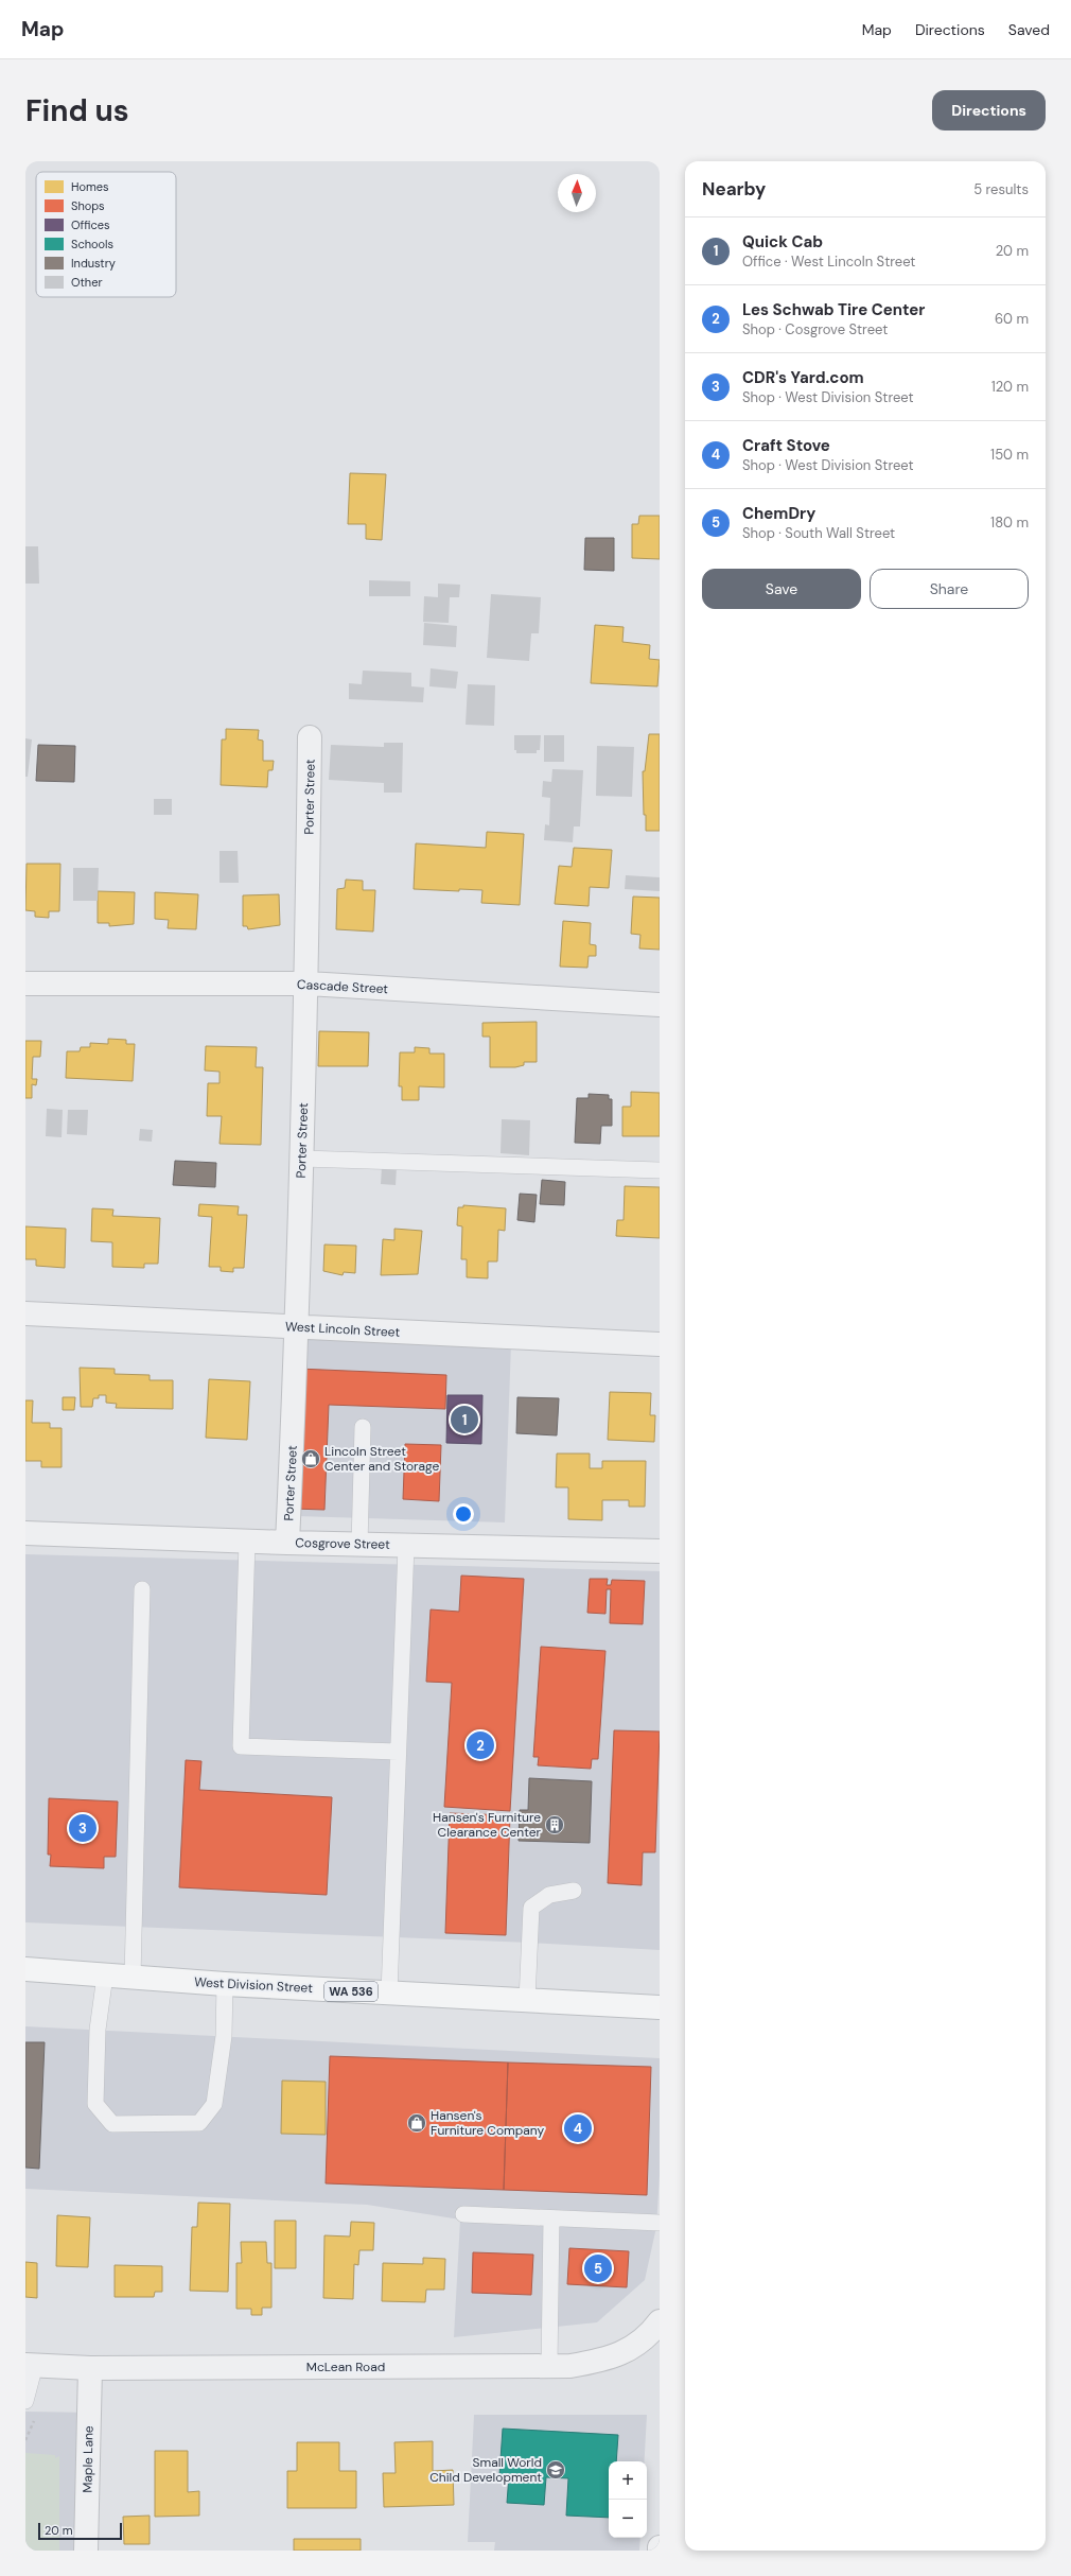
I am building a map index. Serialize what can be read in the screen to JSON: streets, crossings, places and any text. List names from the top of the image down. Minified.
{"streets":{"main road":["West Division Street","WA 536"],"street":["Porter Street","Cascade Street","West Lincoln Street","Cosgrove Street","McLean Road","Maple Lane"]},"crossings":[["Porter Street","Cascade Street"],["Porter Street","West Lincoln Street"],["Porter Street","Cosgrove Street"],["McLean Road","Maple Lane"]],"places":{"shop":["Lincoln Street Center and Storage","Hansen's Furniture Company"],"building":["Hansen's Furniture Clearance Center"],"school or university":["Small World Child Development"]},"legend":["Homes","Shops","Offices","Schools","Industry","Other"],"scale_bar":"20 m","north":"top","page":{"header":"Map","nav":["Map","Directions","Saved"],"buttons":["Directions",["Save","Share"]],"title":"Find us","heading":["Nearby","5 results"],"list":[{"mark":"1","name":"Quick Cab","note":"Office · West Lincoln Street","value":"20 m"},{"mark":"2","name":"Les Schwab Tire Center","note":"Shop · Cosgrove Street","value":"60 m"},{"mark":"3","name":"CDR's Yard.com","note":"Shop · West Division Street","value":"120 m"},{"mark":"4","name":"Craft Stove","note":"Shop · West Division Street","value":"150 m"},{"mark":"5","name":"ChemDry","note":"Shop · South Wall Street","value":"180 m"}],"pins":["1","2","3","4","5"],"map_buttons":["+","−"],"scale":"20 m"}}
